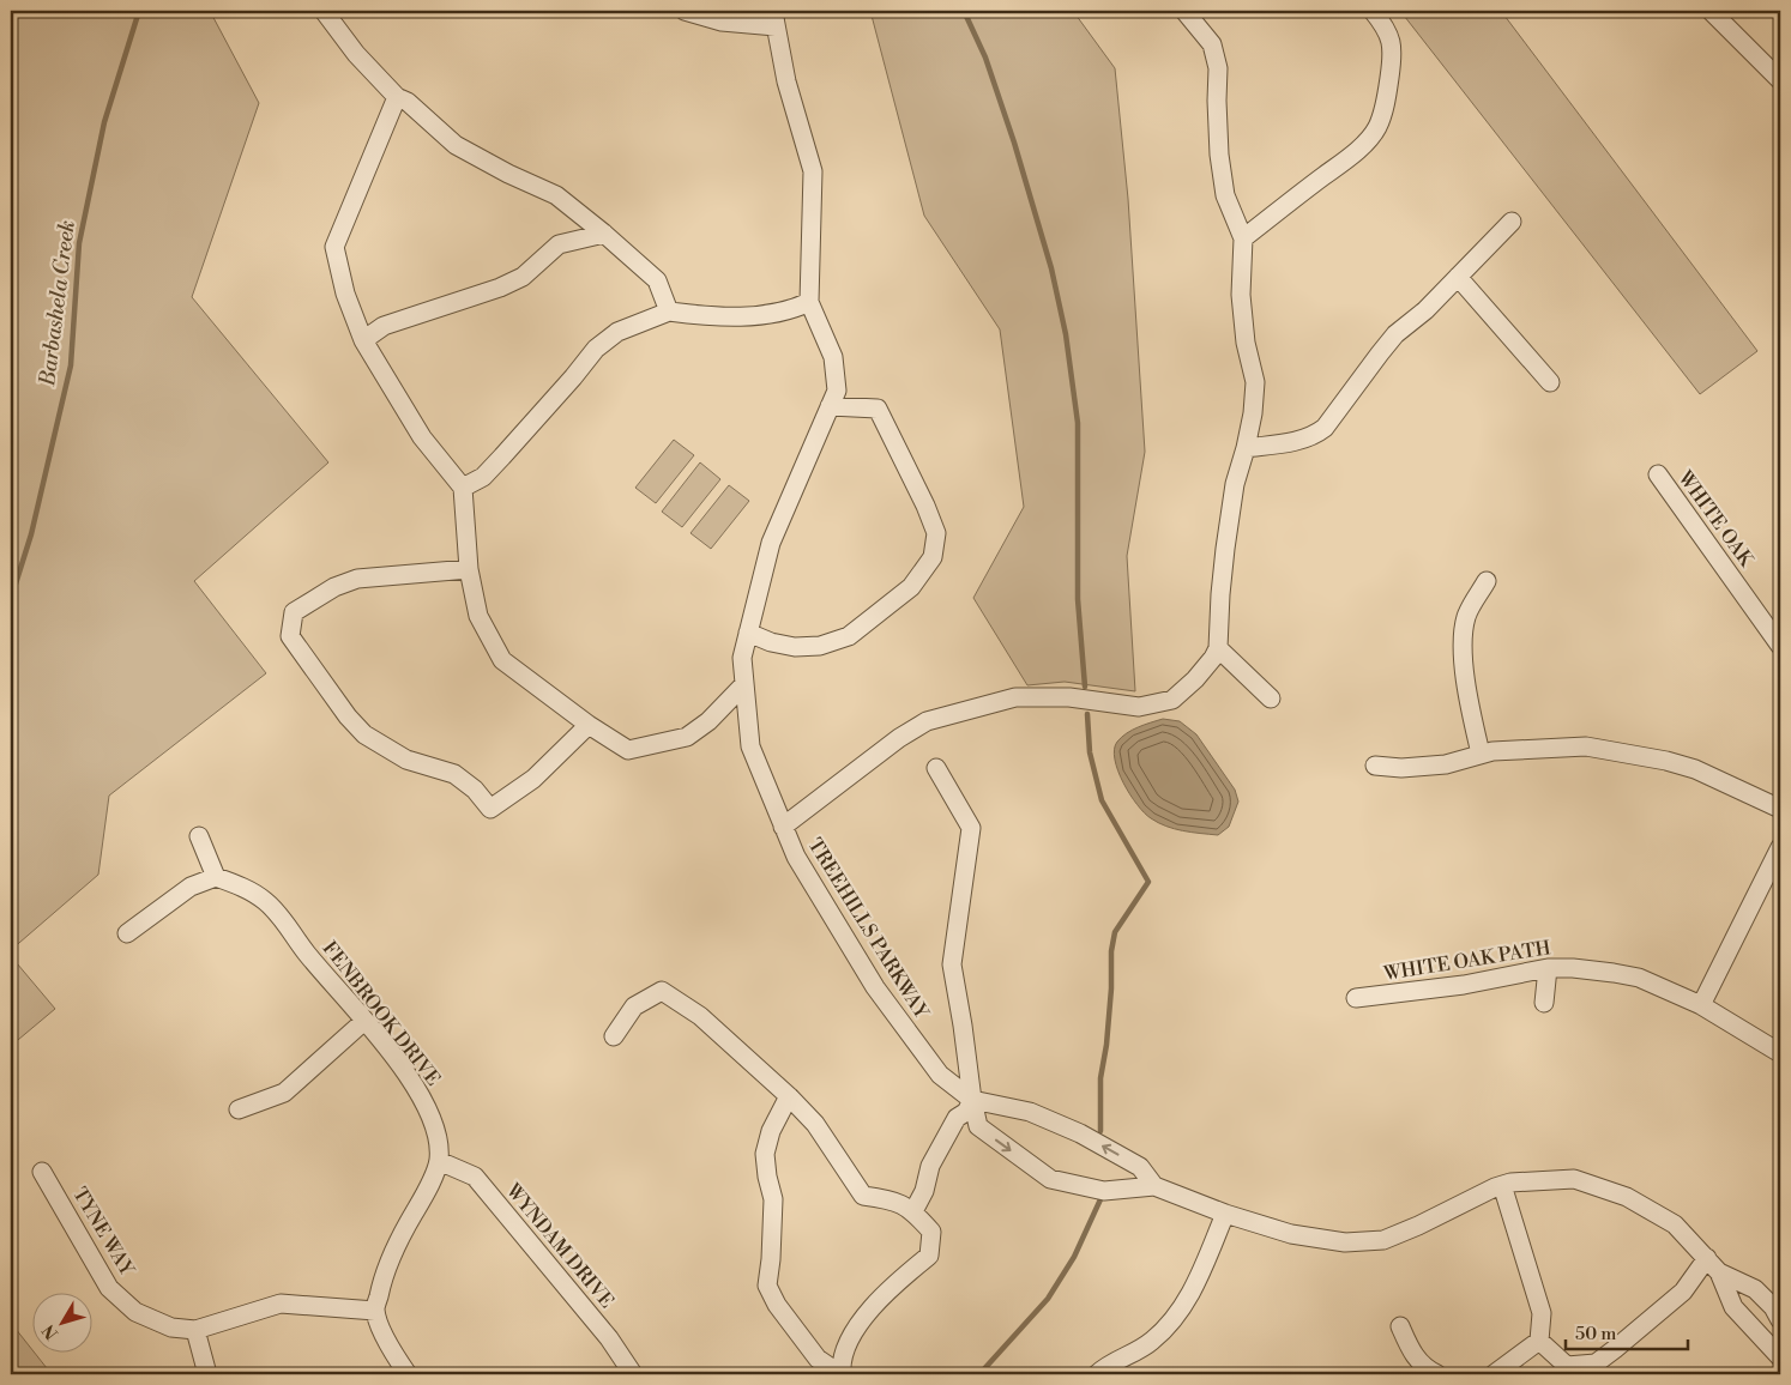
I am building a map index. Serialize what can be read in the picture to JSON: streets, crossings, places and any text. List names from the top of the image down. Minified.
{"streets":{"street":["WHITE OAK","TREEHILLS PARKWAY","WHITE OAK PATH","FENBROOK DRIVE","TYNE WAY","WYNDAM DRIVE"]},"crossings":[["FENBROOK DRIVE","TYNE WAY"],["FENBROOK DRIVE","WYNDAM DRIVE"]],"water":["Barbashela Creek"],"scale_bar":"50 m","north":"bottom left"}
